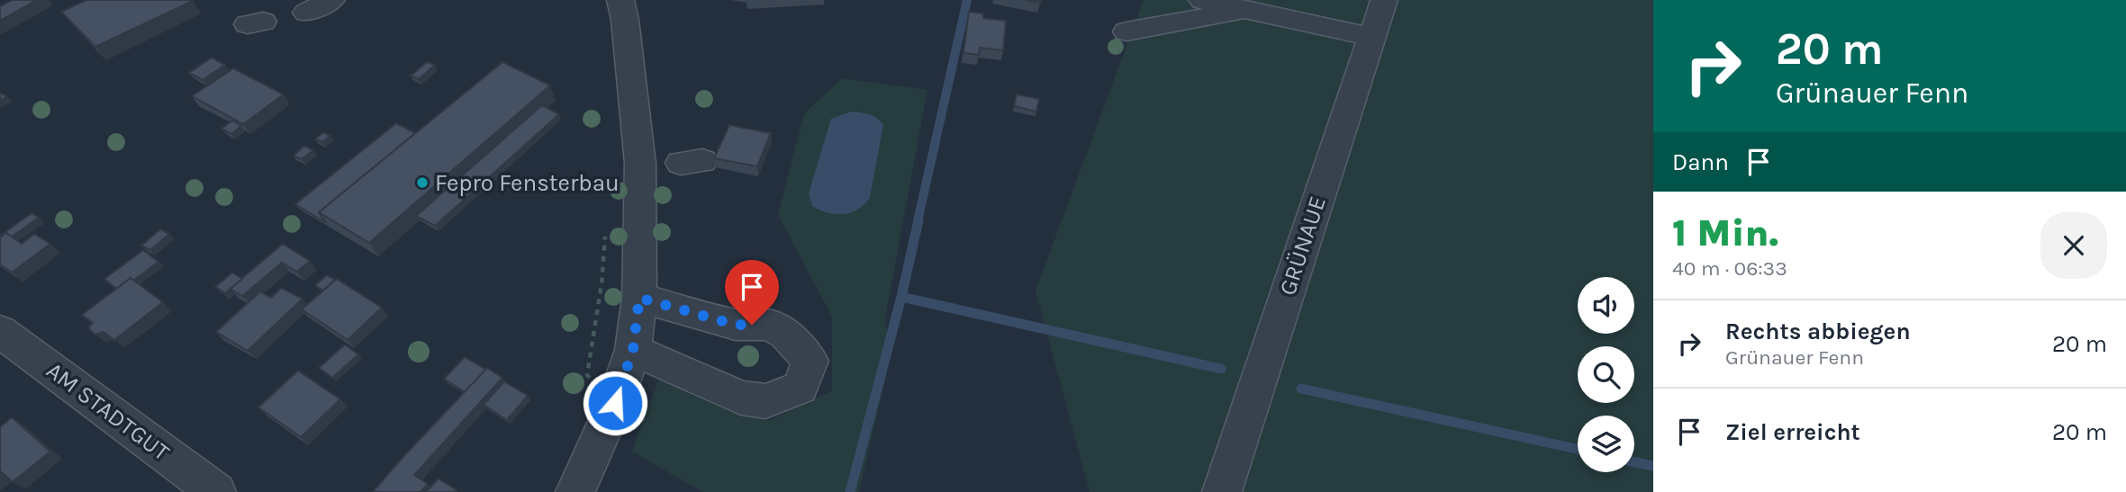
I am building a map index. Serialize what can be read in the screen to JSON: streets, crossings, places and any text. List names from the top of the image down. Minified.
{"streets":{"street":["GRÜNAUE","AM STADTGUT"]},"places":["Fepro Fensterbau"],"page":{"turn":["20 m","Grünauer Fenn"],"then":"Dann","heading":["1 Min.","40 m · 06:33"],"list":[{"name":"Rechts abbiegen","note":"Grünauer Fenn","value":"20 m"},{"name":"Ziel erreicht","value":"20 m"}]}}
